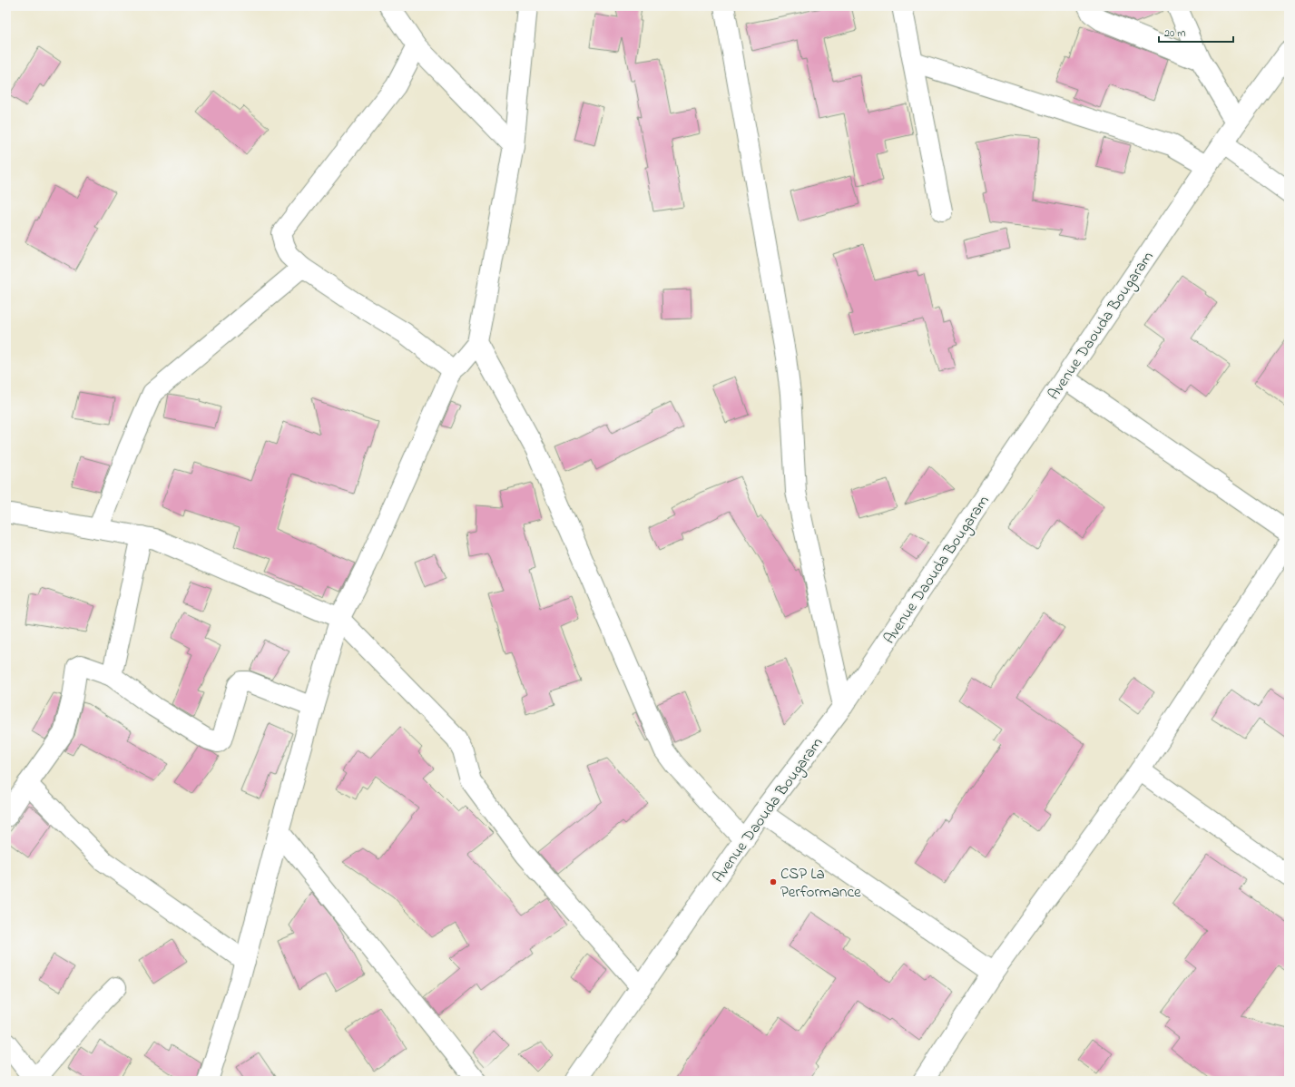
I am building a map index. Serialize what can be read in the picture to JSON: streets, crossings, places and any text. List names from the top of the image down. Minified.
{"streets":{"street":["Avenue Daouda Bougaram"]},"places":["CSP La Performance"],"scale_bar":"20 m"}
